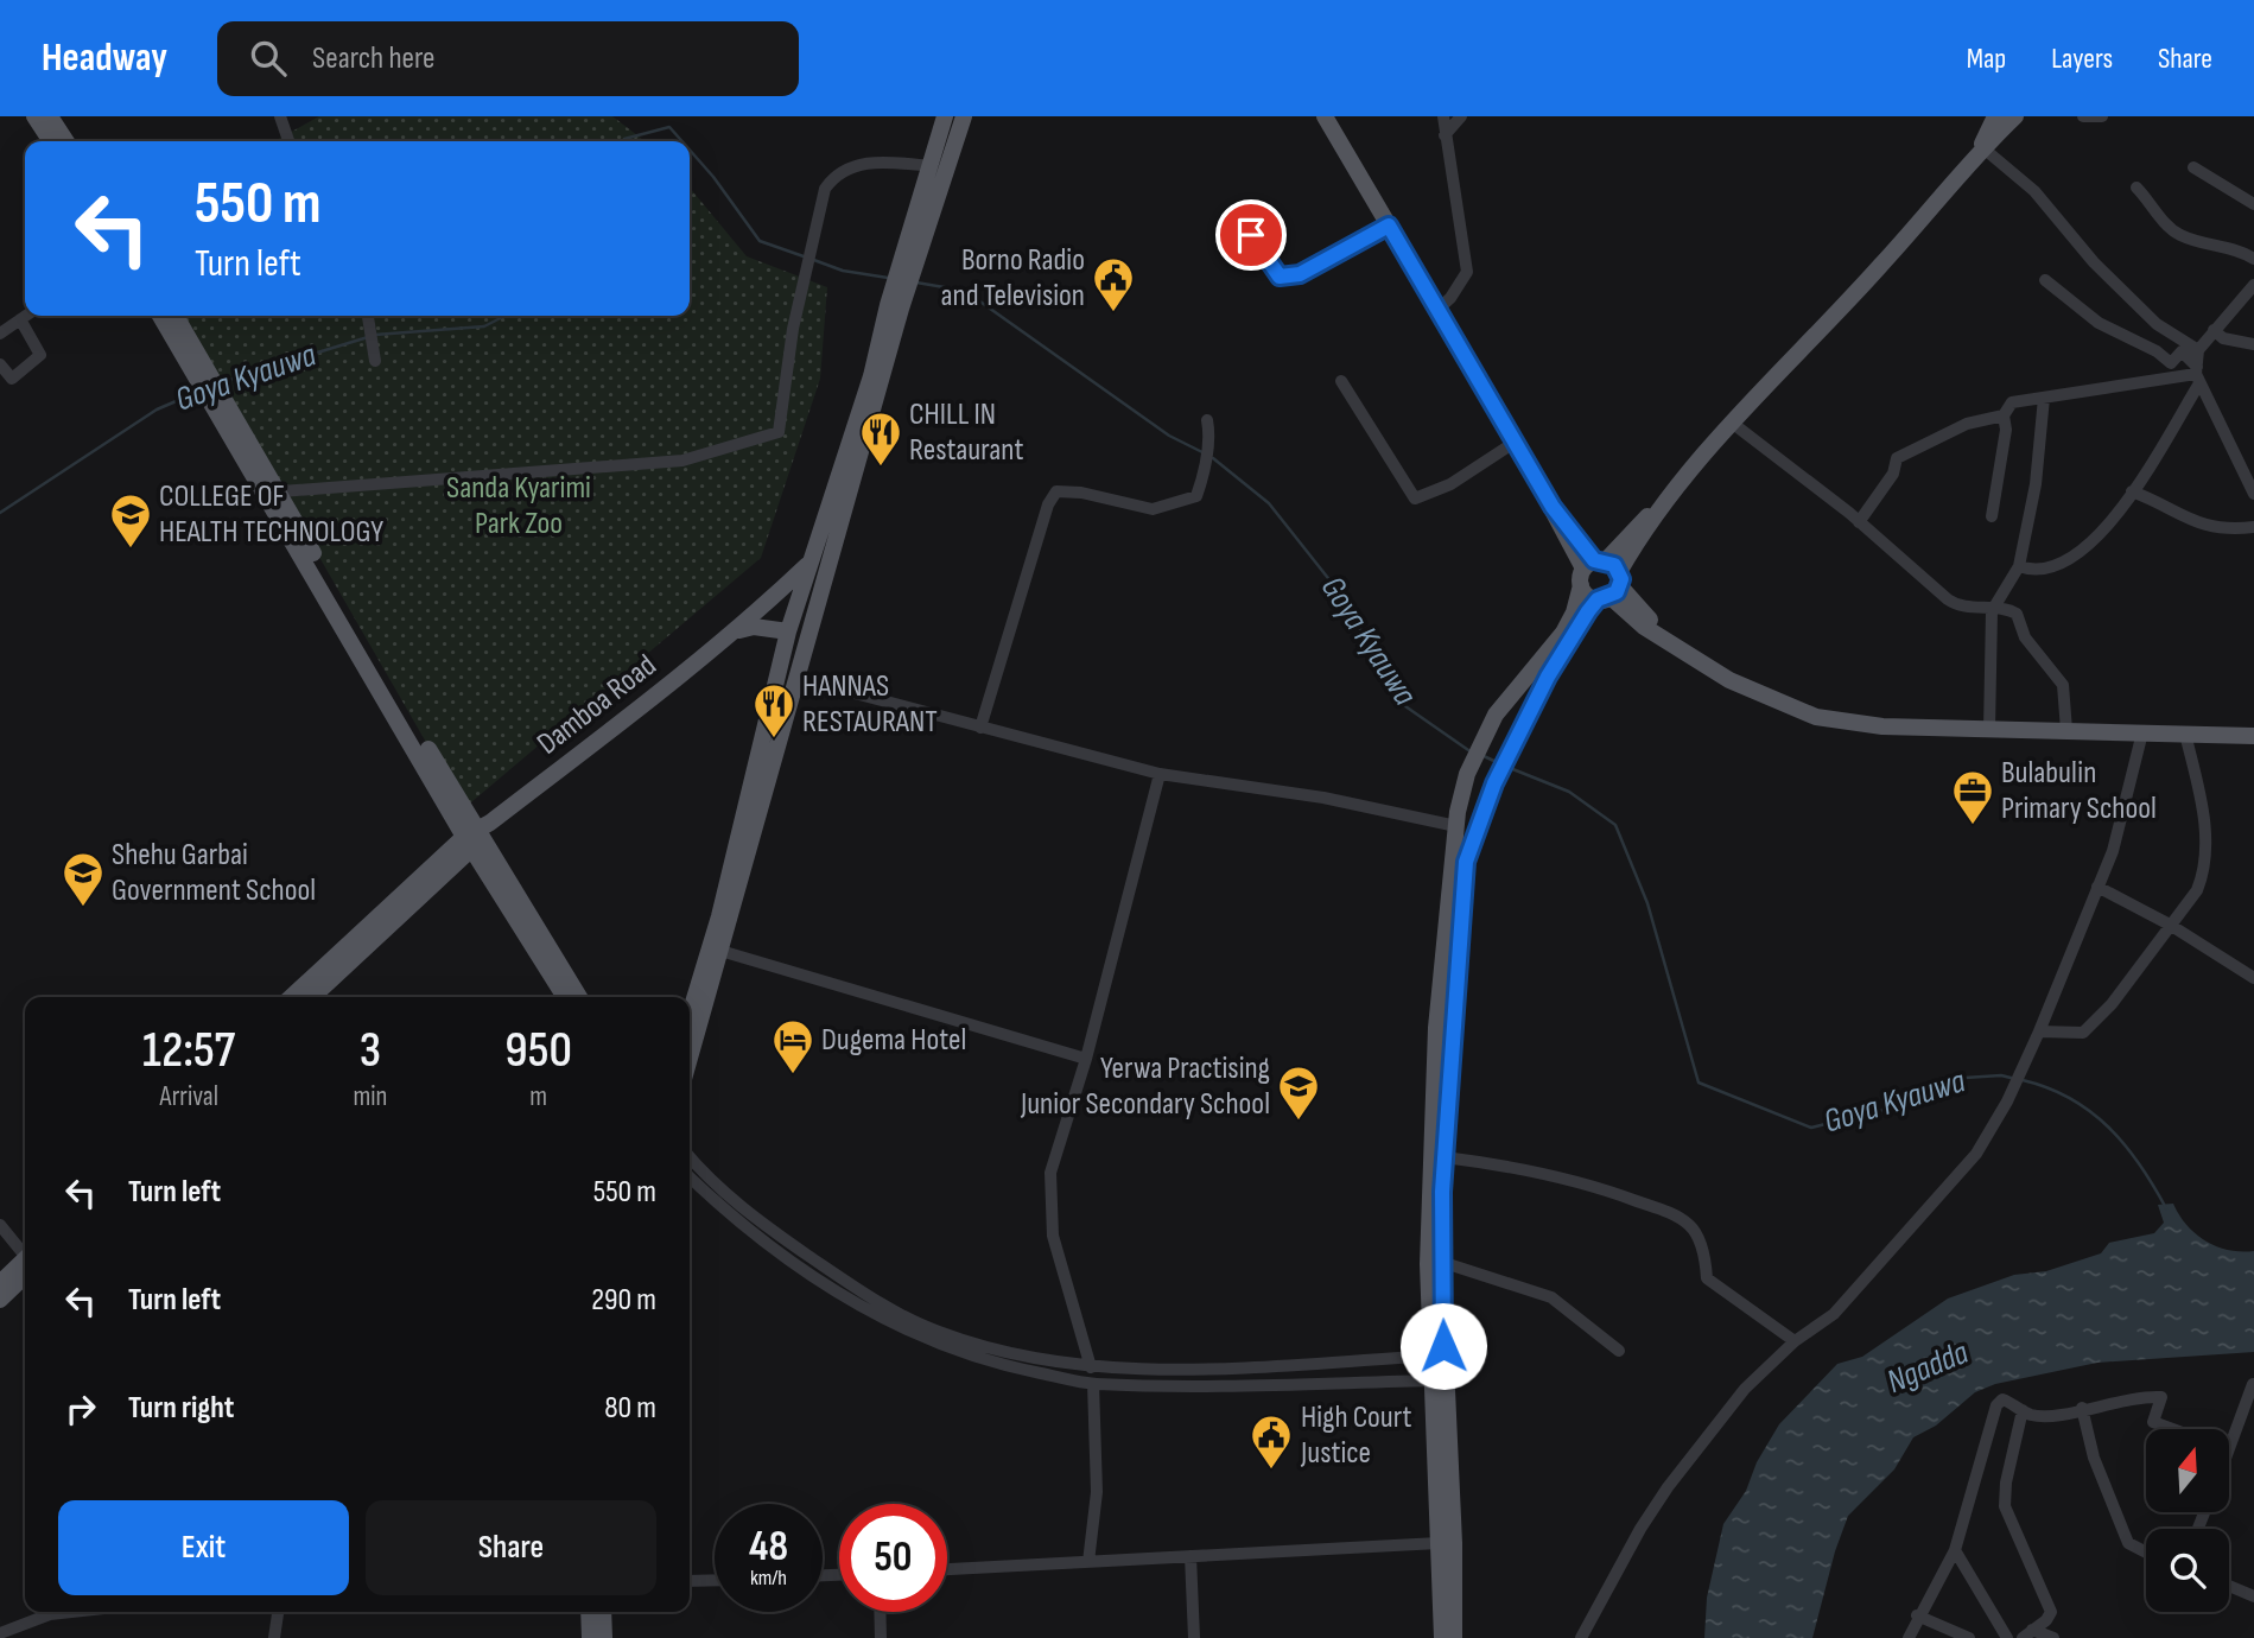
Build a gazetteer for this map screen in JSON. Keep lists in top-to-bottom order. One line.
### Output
{"streets":{"main road":["Damboa Road"]},"water":["Goya Kyauwa","Ngadda"],"parks":["Sanda Kyarimi Park Zoo"],"places":{"public building":["Borno Radio and Television","High Court Justice"],"restaurant":["CHILL IN Restaurant","HANNAS RESTAURANT"],"school or university":["COLLEGE OF HEALTH TECHNOLOGY","Shehu Garbai Government School","Yerwa Practising Junior Secondary School"],"office":["Bulabulin Primary School"],"hotel":["Dugema Hotel"]},"north":"top","page":{"header":"Headway","search":"Search here","nav":["Map","Layers","Share"],"turn":["550 m","Turn left"],"eta":["12:57","Arrival","3","min","950","m"],"list":[{"name":"Turn left","value":"550 m"},{"name":"Turn left","value":"290 m"},{"name":"Turn right","value":"80 m"}],"buttons":["Exit","Share"],"speed":"48 km/h","limit":"50"}}
